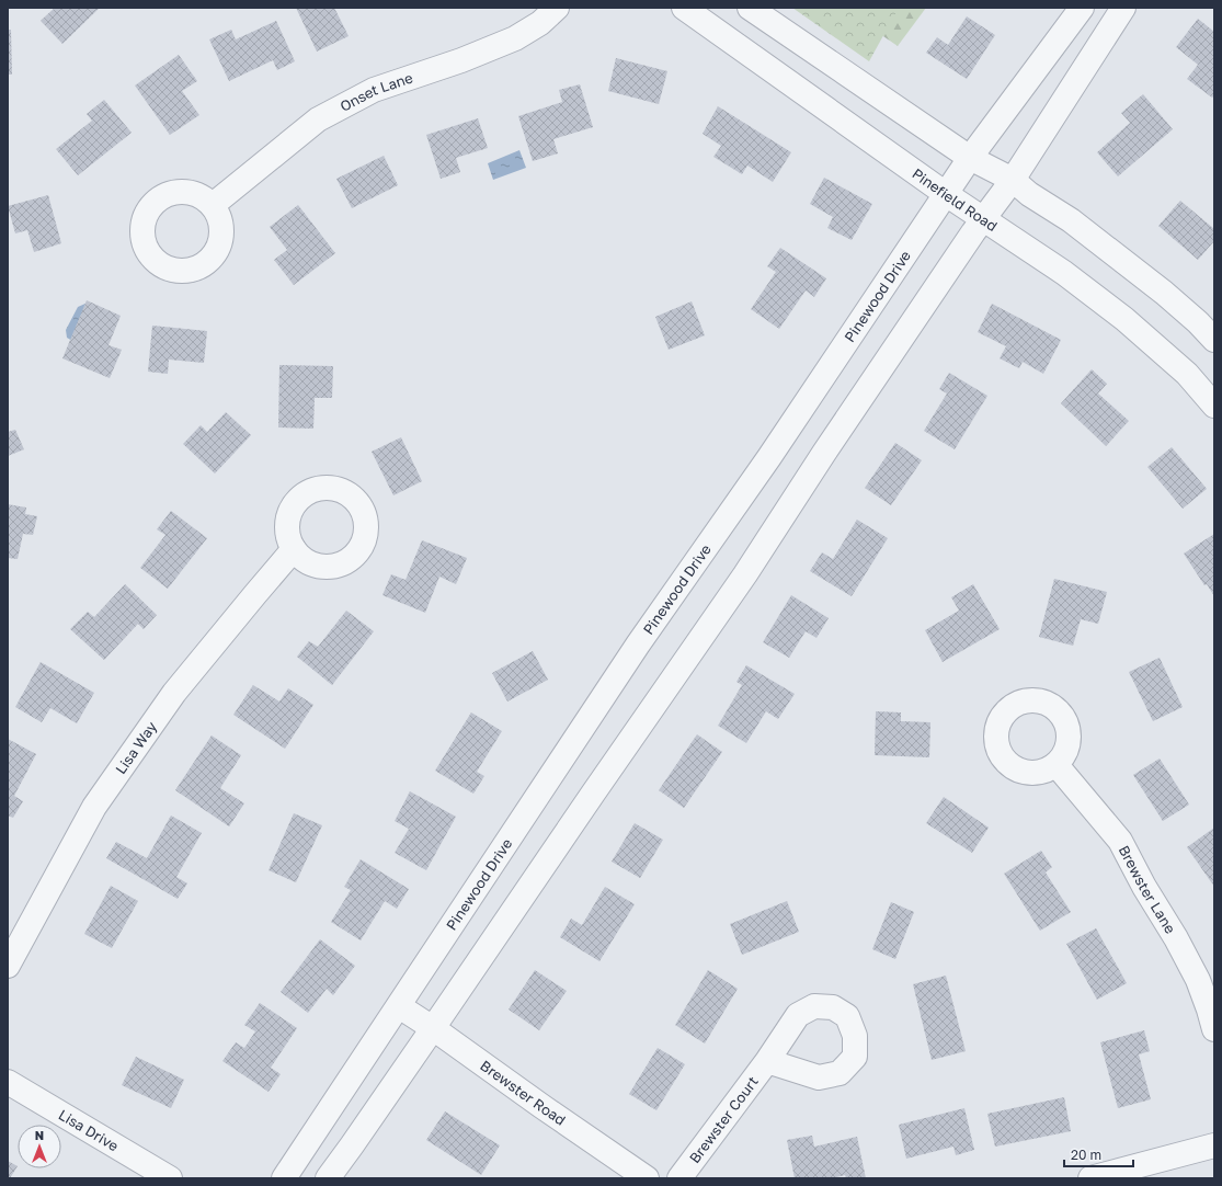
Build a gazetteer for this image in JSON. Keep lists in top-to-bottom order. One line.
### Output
{"streets":{"street":["Onset Lane","Pinefield Road","Pinewood Drive","Lisa Way","Brewster Lane","Brewster Road","Brewster Court","Lisa Drive"]},"crossings":[["Pinefield Road","Pinewood Drive"],["Pinewood Drive","Brewster Road"]],"scale_bar":"20 m","north":"top"}
